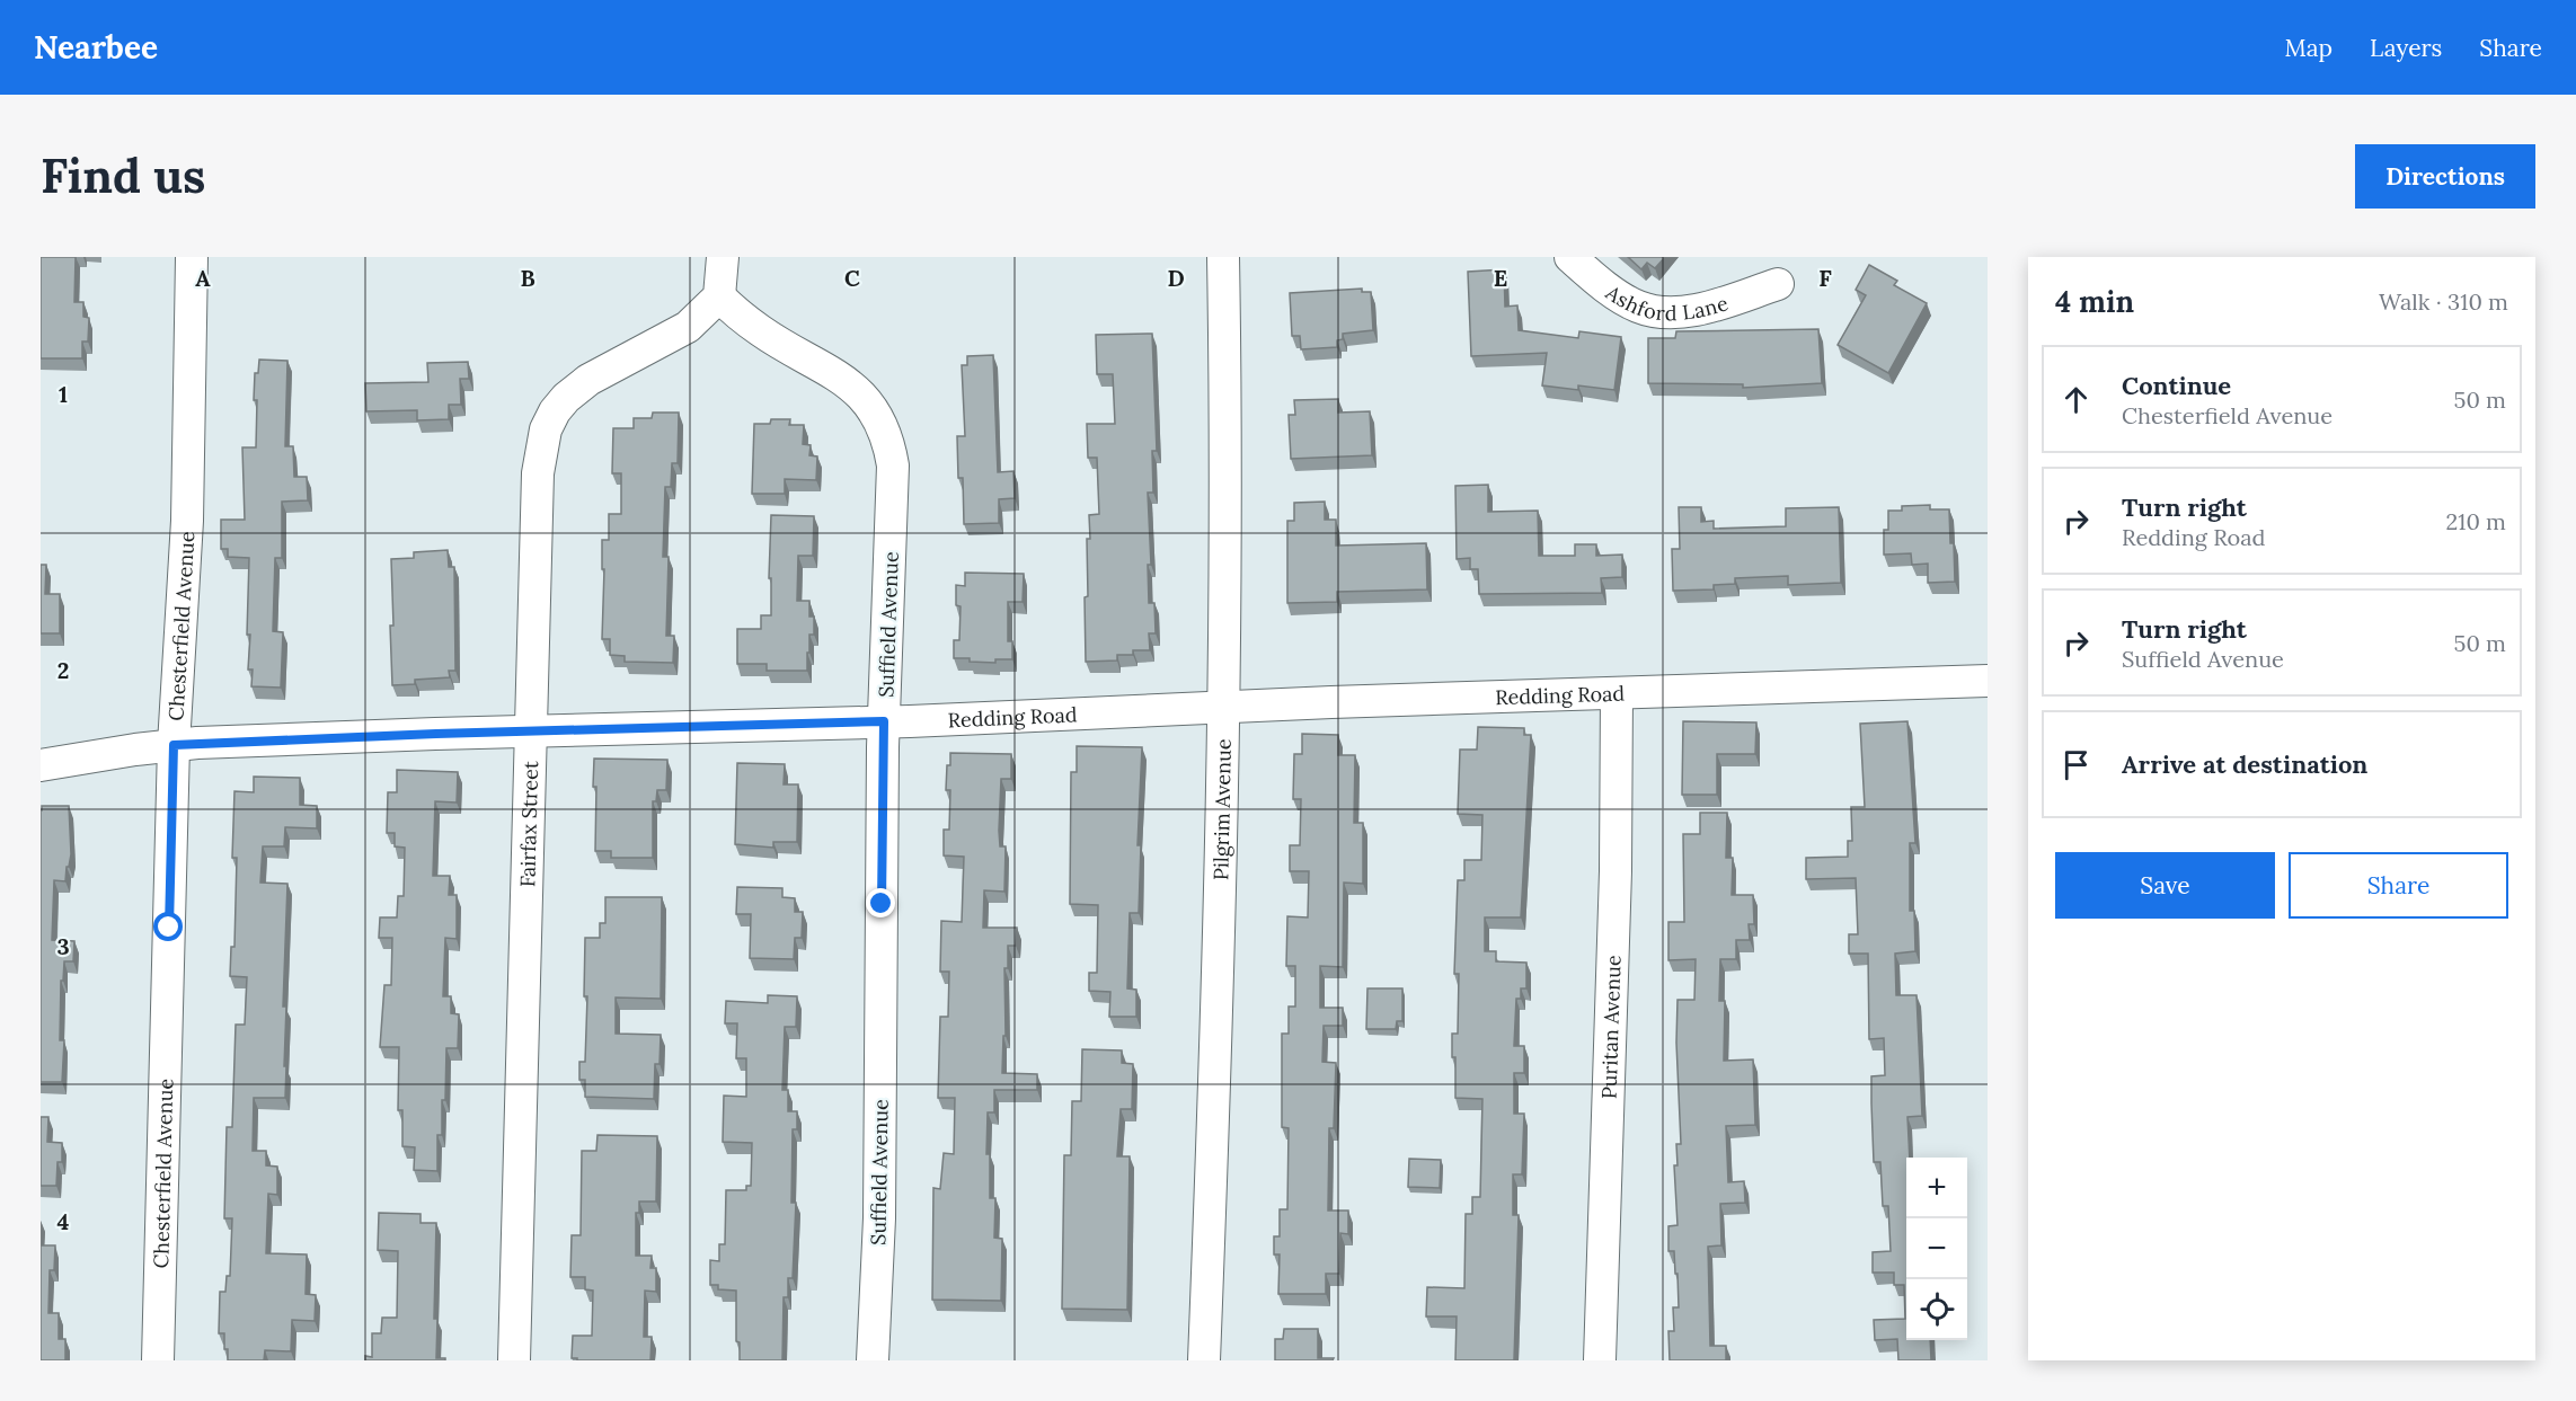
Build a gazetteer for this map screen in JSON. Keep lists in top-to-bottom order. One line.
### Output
{"streets":{"street":["Ashford Lane","Suffield Avenue","Chesterfield Avenue","Redding Road","Pilgrim Avenue","Fairfax Street","Puritan Avenue"]},"crossings":[["Suffield Avenue","Redding Road"],["Suffield Avenue","Fairfax Street"],["Chesterfield Avenue","Redding Road"],["Redding Road","Pilgrim Avenue"],["Redding Road","Fairfax Street"],["Redding Road","Puritan Avenue"]],"page":{"header":"Nearbee","nav":["Map","Layers","Share"],"buttons":["Directions",["Save","Share"]],"title":"Find us","heading":["4 min","Walk · 310 m"],"list":[["Continue","Chesterfield Avenue","50 m"],["Turn right","Redding Road","210 m"],["Turn right","Suffield Avenue","50 m"],"Arrive at destination"],"map_buttons":["+","−"]},"grid":{"columns":["A","B","C","D","E","F"],"rows":["1","2","3","4"]}}
